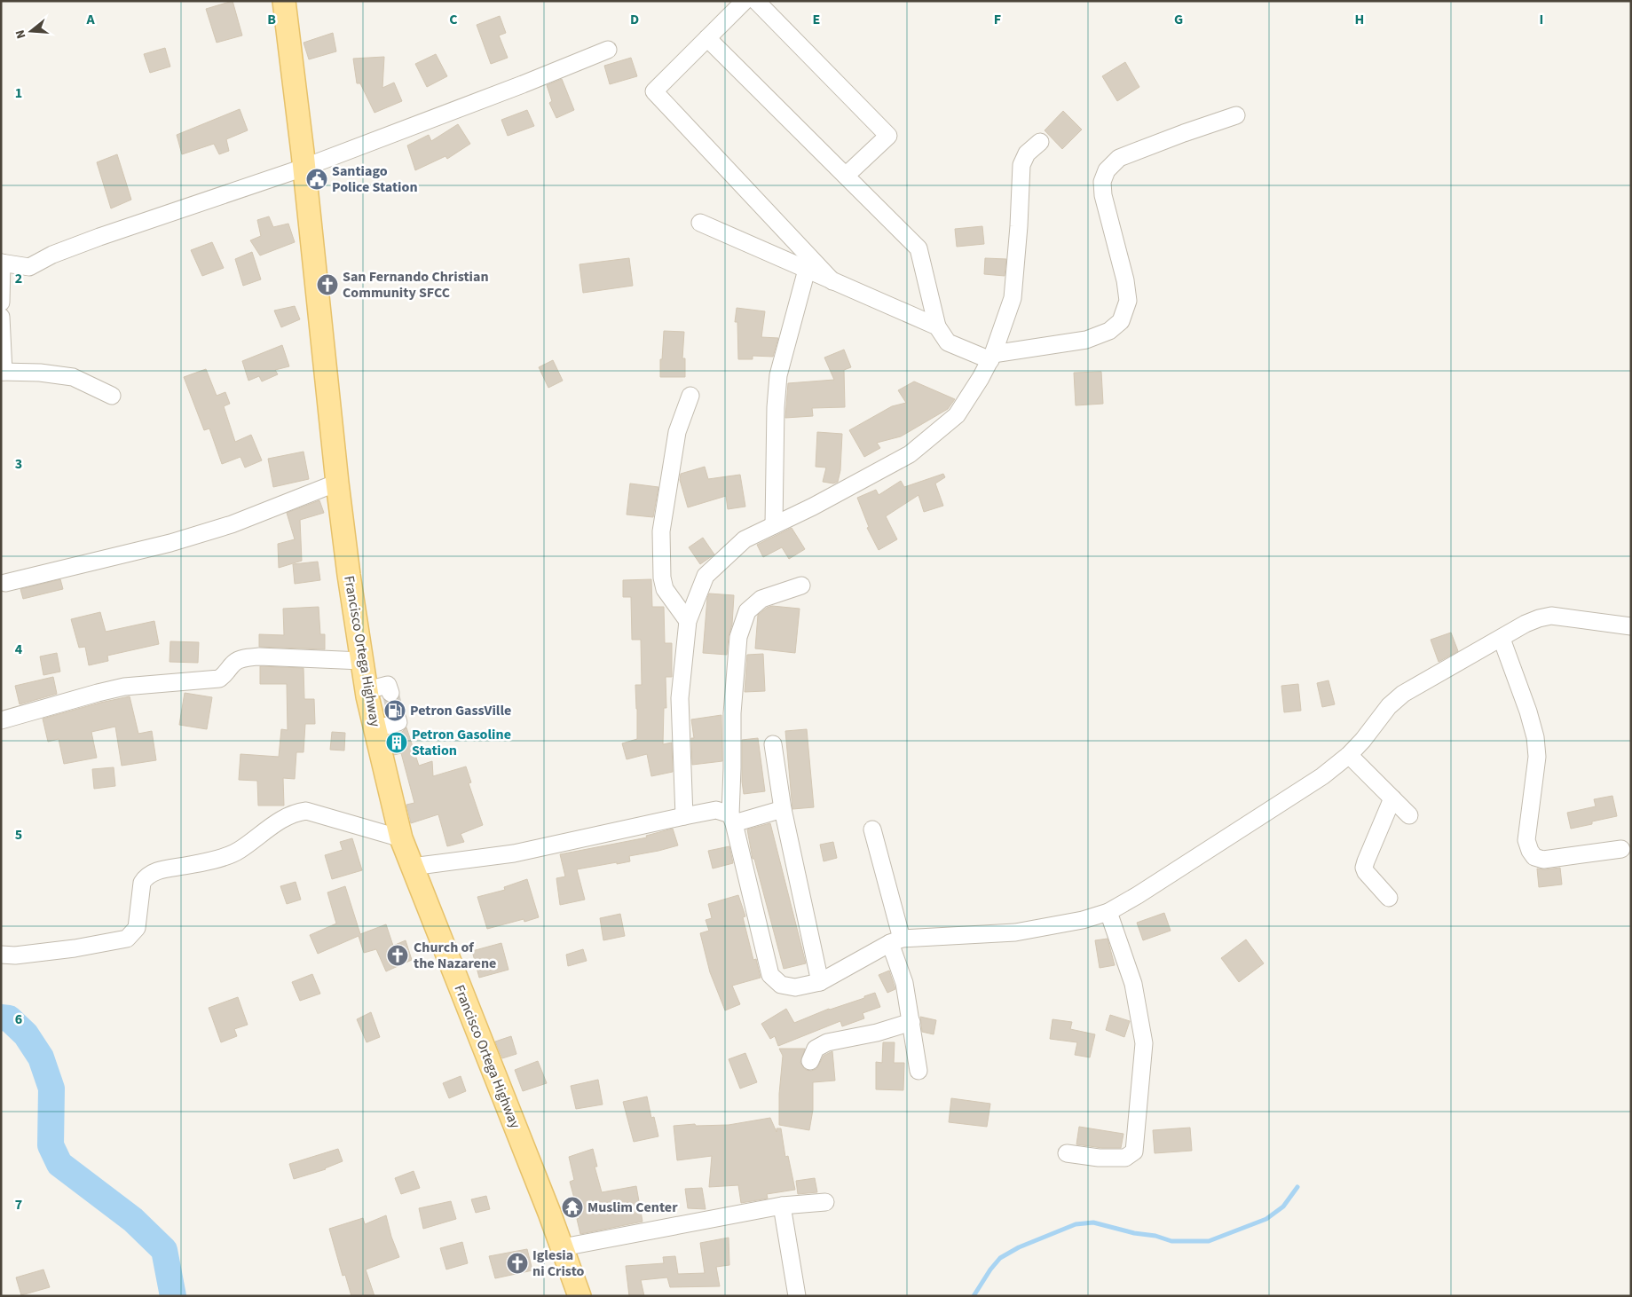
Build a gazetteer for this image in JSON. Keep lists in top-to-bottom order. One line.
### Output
{"streets":{"main road":["Francisco Ortega Highway"]},"places":{"public building":["Santiago Police Station"],"church":["San Fernando Christian Community SFCC","Church of the Nazarene","Iglesia ni Cristo"],"fuel station":["Petron GassVille"],"building":["Petron Gasoline Station"],"temple":["Muslim Center"]},"north":"left","grid":{"columns":["A","B","C","D","E","F","G","H","I"],"rows":["1","2","3","4","5","6","7"]}}
